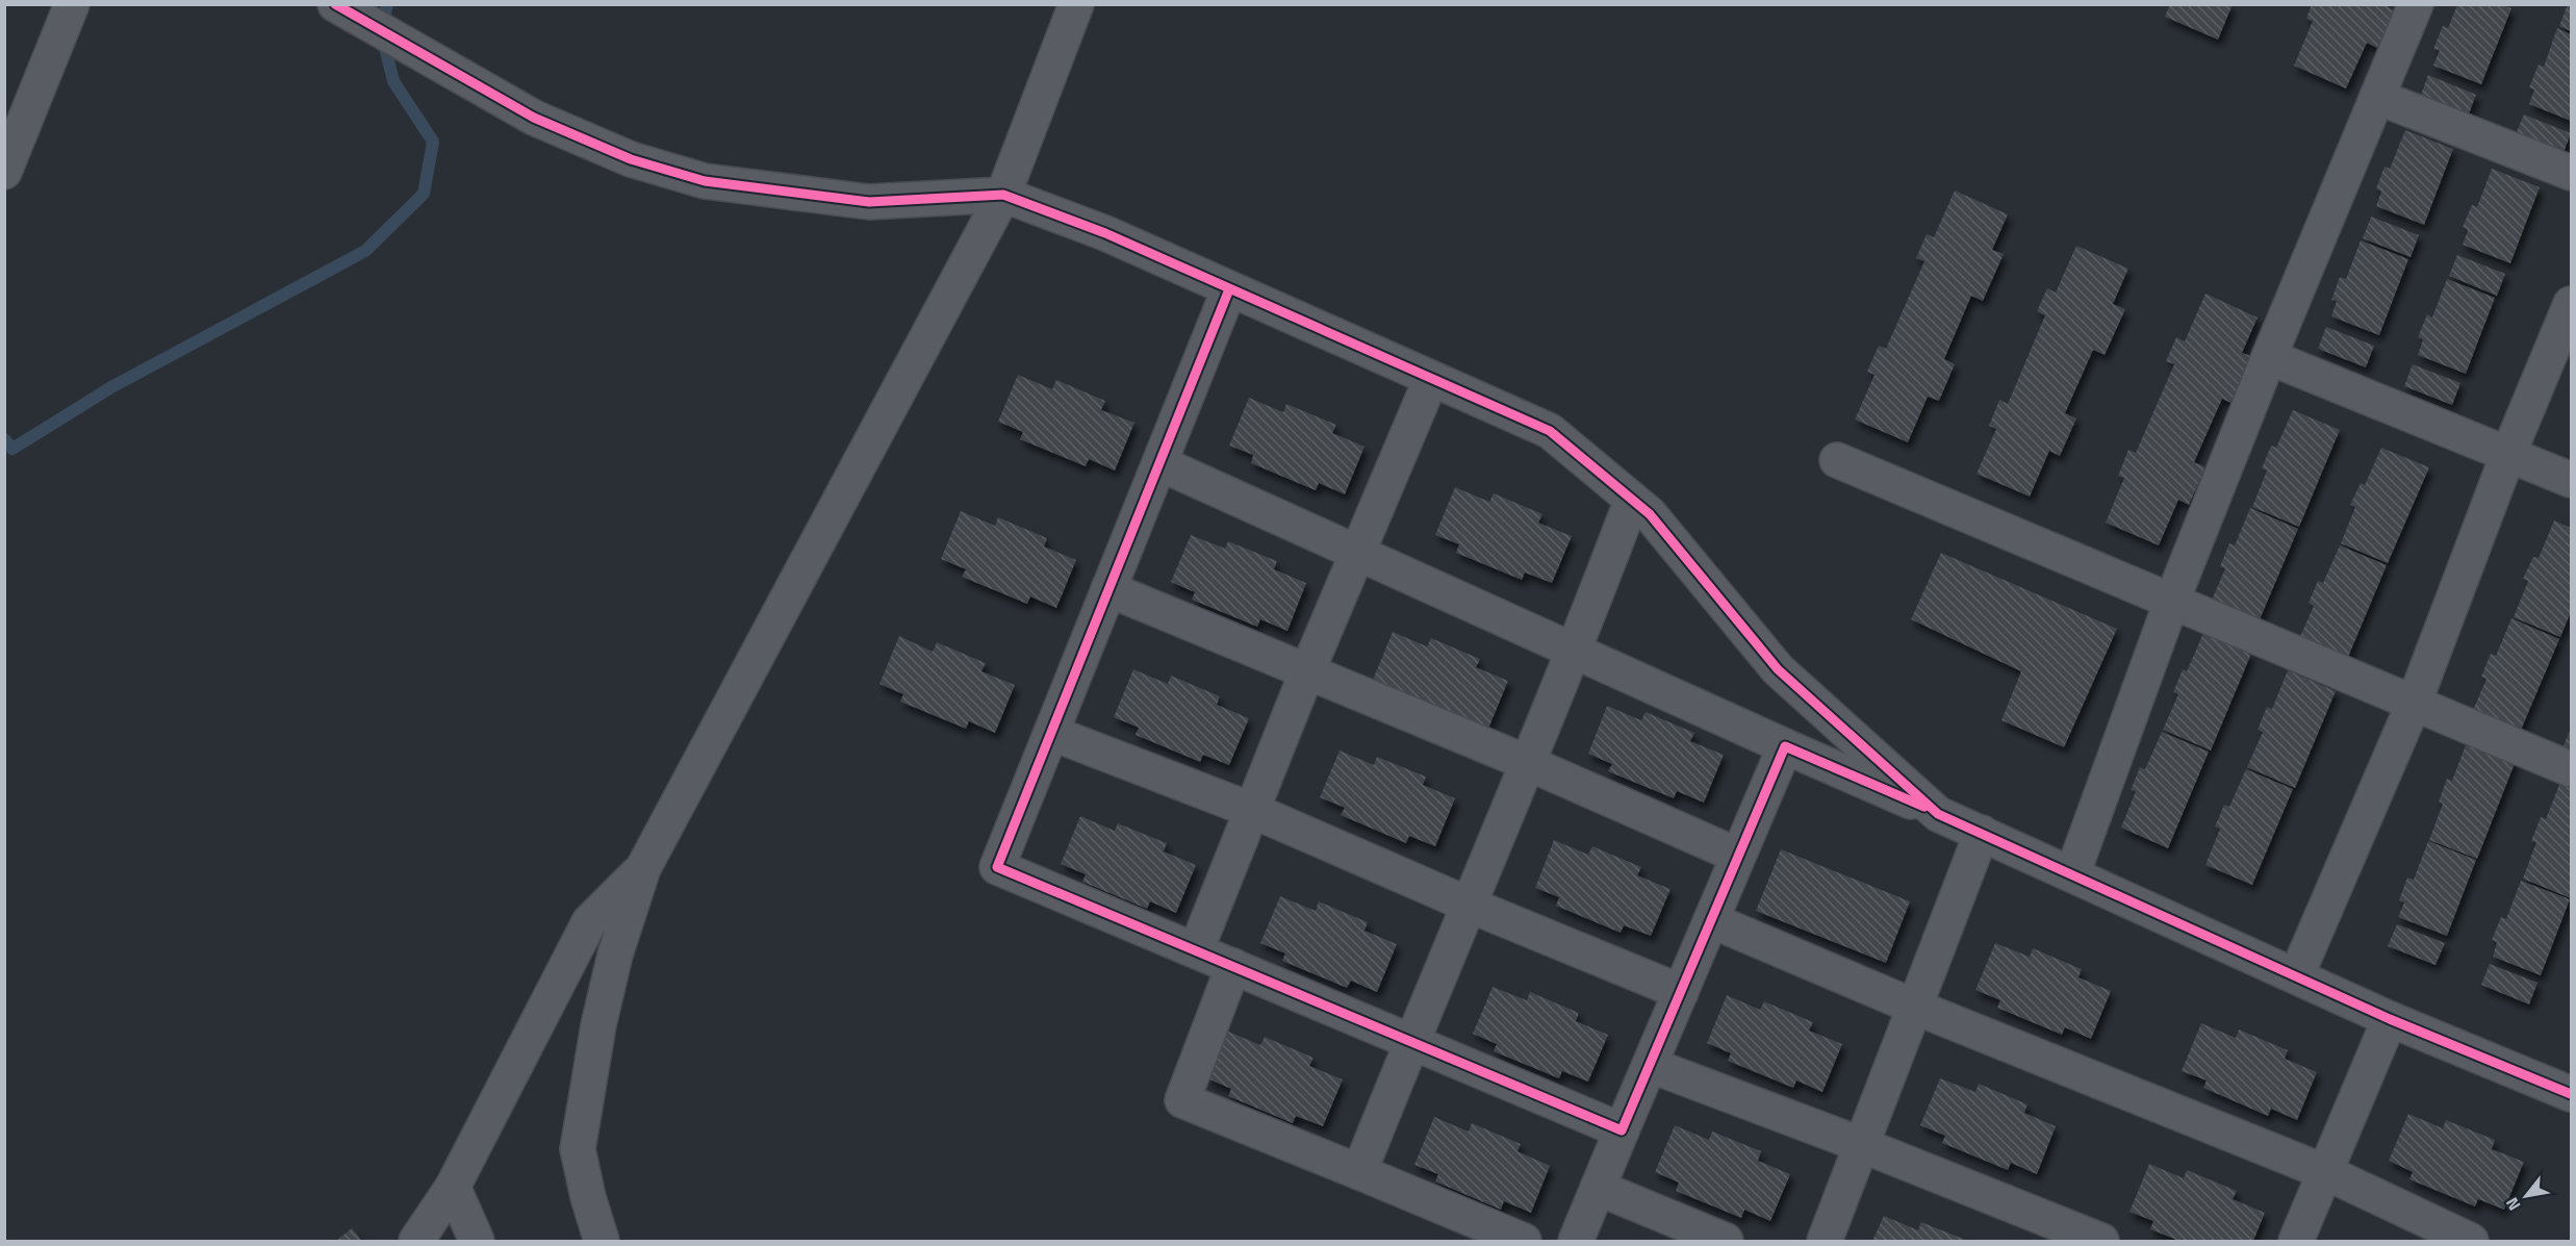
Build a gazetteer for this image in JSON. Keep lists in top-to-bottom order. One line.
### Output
{"north":"bottom left"}
